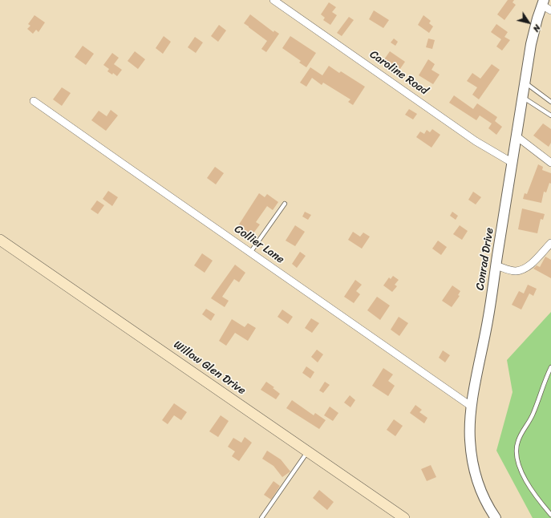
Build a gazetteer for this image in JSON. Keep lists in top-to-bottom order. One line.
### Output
{"streets":{"main road":["Willow Glen Drive"],"street":["Caroline Road","Collier Lane","Conrad Drive"]},"crossings":[["Caroline Road","Conrad Drive"],["Collier Lane","Conrad Drive"]],"north":"bottom right"}
